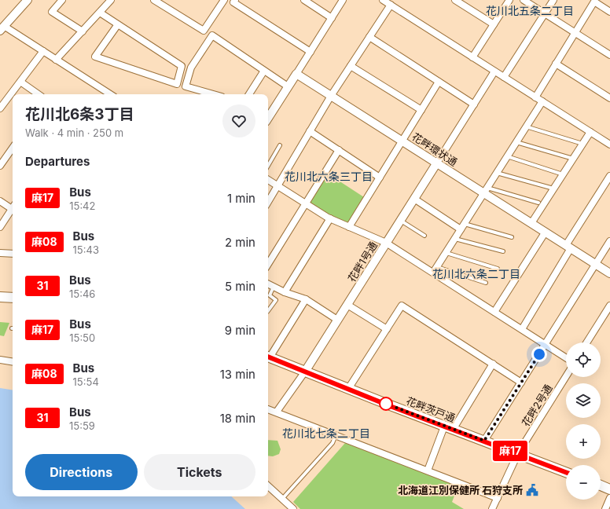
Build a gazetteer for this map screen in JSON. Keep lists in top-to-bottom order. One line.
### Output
{"streets":{"main road":["花畔茨戸通"],"street":["花畔環状通","花畔1号通","花畔2号通"]},"crossings":[["花畔環状通","花畔1号通"],["花畔1号通","花畔茨戸通"],["花畔2号通","花畔茨戸通"]],"districts":["花川北五条二丁目","花川北六条三丁目","花川北六条二丁目","花川北七条二丁目"],"places":{"public building":["北海道江別保健所 石狩支所"]},"lines":["bus line 麻17"],"page":{"on_map":"麻17","heading":[["花川北6条3丁目","Walk · 4 min · 250 m"],"Departures"],"list":[{"mark":"麻17","name":"Bus","note":"15:42","value":"1 min"},{"mark":"麻08","name":"Bus","note":"15:43","value":"2 min"},{"mark":"31","name":"Bus","note":"15:46","value":"5 min"},{"mark":"麻17","name":"Bus","note":"15:50","value":"9 min"},{"mark":"麻08","name":"Bus","note":"15:54","value":"13 min"},{"mark":"31","name":"Bus","note":"15:59","value":"18 min"}],"map_buttons":["+","−"],"buttons":["Directions","Tickets"]}}
